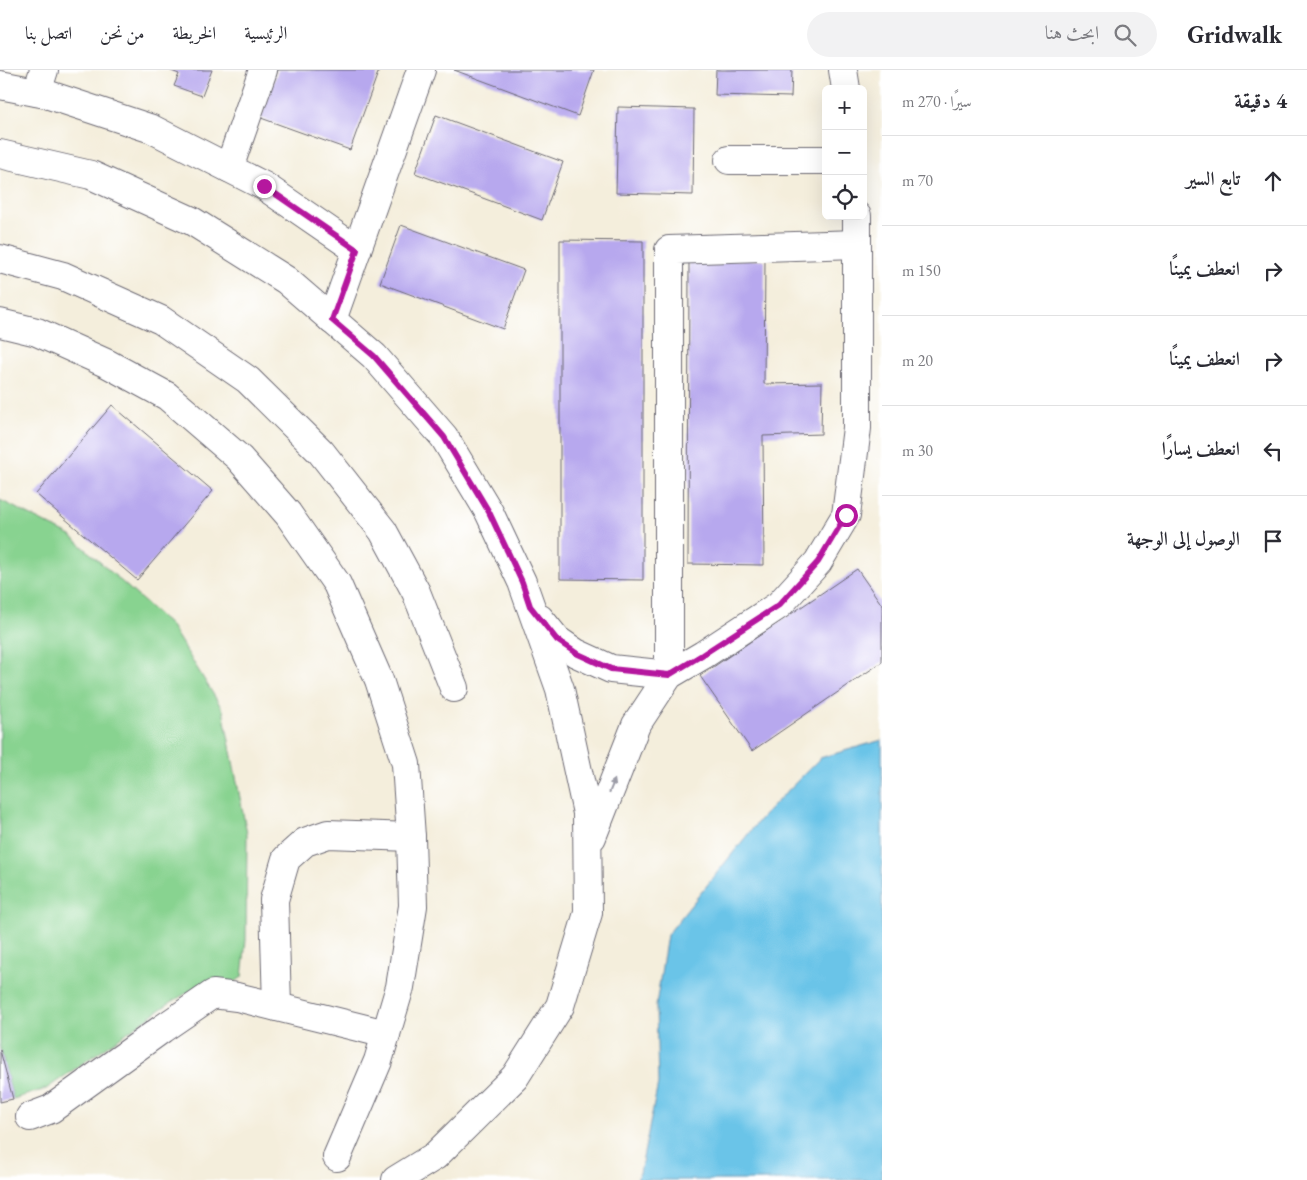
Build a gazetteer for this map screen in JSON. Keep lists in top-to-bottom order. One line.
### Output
{"page":{"header":"Gridwalk","search":"ابحث هنا","nav":["الرئيسية","الخريطة","من نحن","اتصل بنا"],"heading":["4 دقيقة","سيرًا · 270 m"],"map_buttons":["+","−"],"list":[["تابع السير","70 m"],["انعطف يمينًا","150 m"],["انعطف يمينًا","20 m"],["انعطف يسارًا","30 m"],"الوصول إلى الوجهة"]}}
